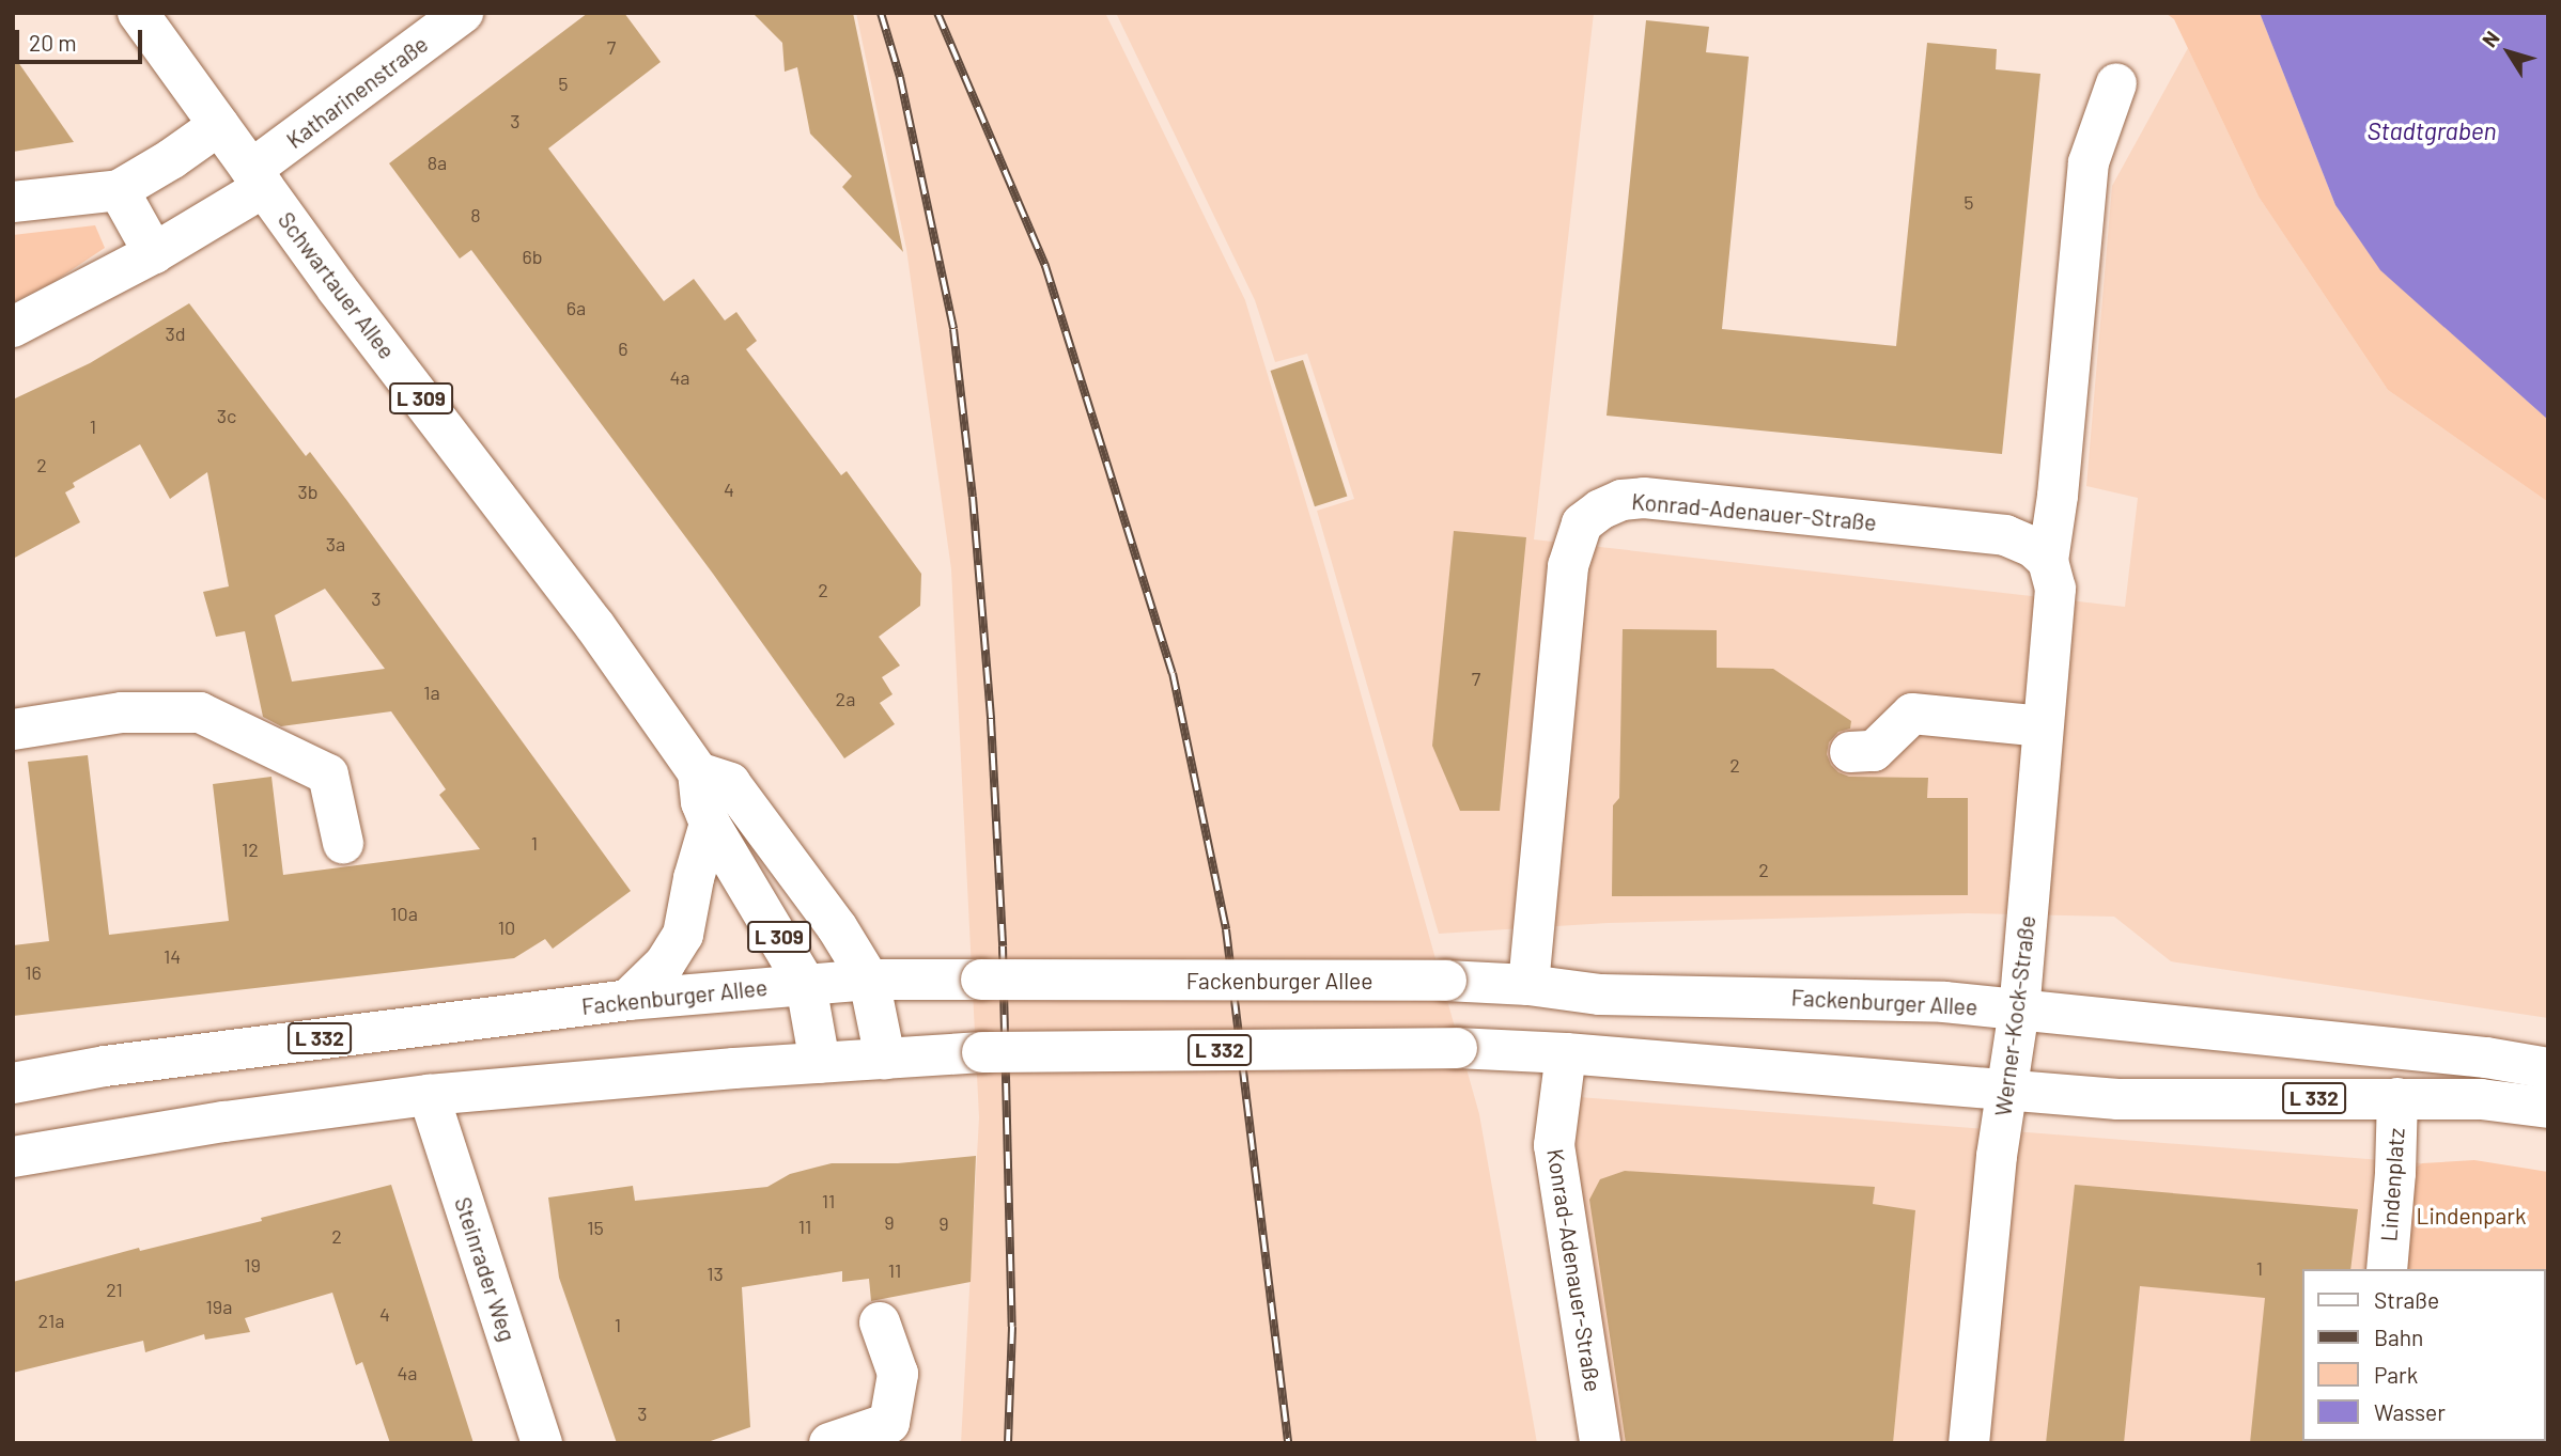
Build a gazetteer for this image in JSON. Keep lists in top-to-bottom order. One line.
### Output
{"streets":{"main road":["Katharinenstraße","Schwartauer Allee","L 309","Konrad-Adenauer-Straße","Fackenburger Allee","Werner-Kock-Straße","L 332","Lindenplatz","Steinrader Weg"]},"crossings":[["Katharinenstraße","Schwartauer Allee"],["Schwartauer Allee","L 309"],["Schwartauer Allee","Fackenburger Allee"],["Schwartauer Allee","L 332"],["L 309","Fackenburger Allee"],["L 309","L 332"],["Konrad-Adenauer-Straße","Fackenburger Allee"],["Konrad-Adenauer-Straße","Werner-Kock-Straße"],["Konrad-Adenauer-Straße","L 332"],["Fackenburger Allee","Werner-Kock-Straße"],["Werner-Kock-Straße","L 332"],["L 332","Lindenplatz"],["L 332","Steinrader Weg"]],"water":["Stadtgraben"],"parks":["Lindenpark"],"house_numbers":["7","5","3","8a","5","8","6b","6a","3d","6","4a","3c","1","2","4","3b","3a","2","3","7","1a","2a","2","1","12","2","10a","10","14","16","11","9","9","11","15","2","19","1","11","13","21","19a","4","21a","1","4a","3"],"legend":["Straße","Bahn","Park","Wasser"],"scale_bar":"20 m","north":"top left"}
